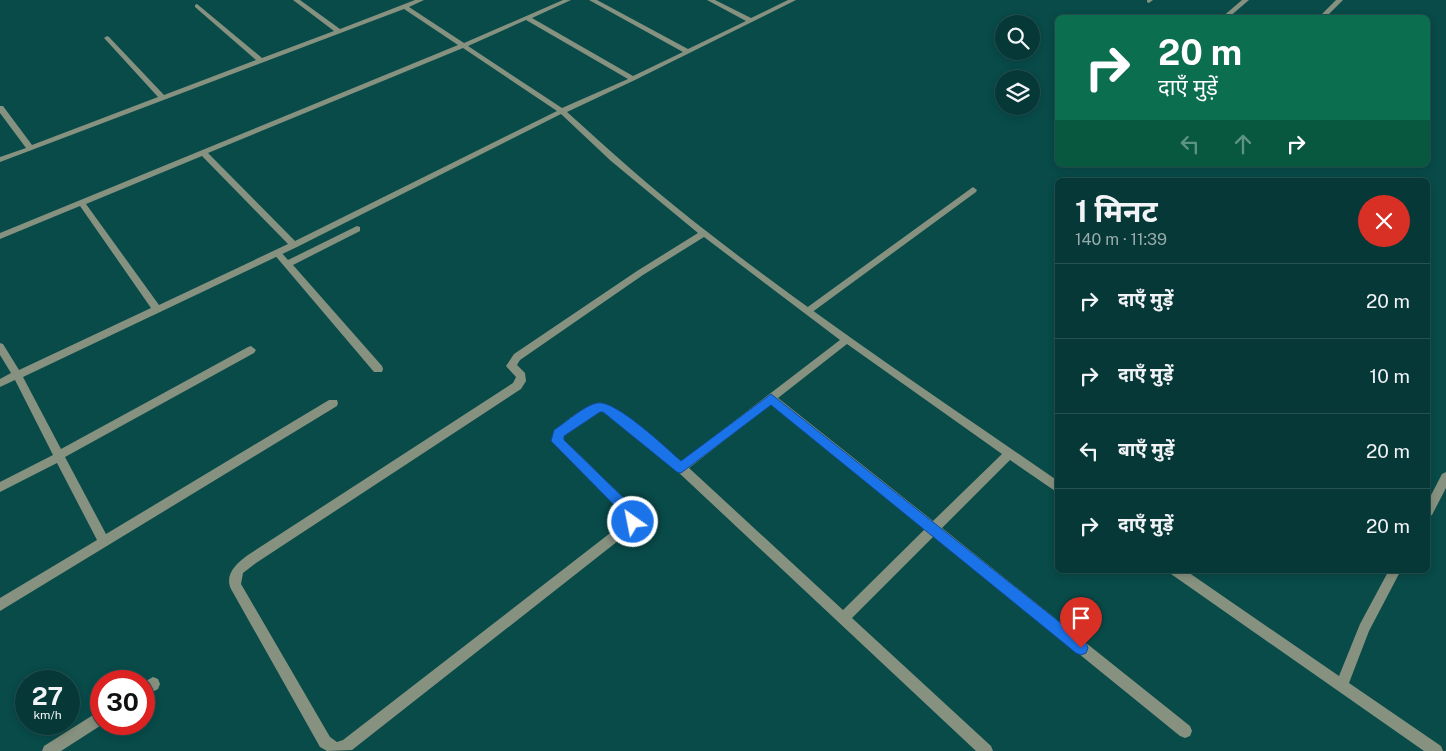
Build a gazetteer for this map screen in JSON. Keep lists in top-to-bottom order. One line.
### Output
{"page":{"turn":["20 m","दाएँ मुड़ें"],"heading":["1 मिनट","140 m · 11:39"],"list":[{"name":"दाएँ मुड़ें","value":"20 m"},{"name":"दाएँ मुड़ें","value":"10 m"},{"name":"बाएँ मुड़ें","value":"20 m"},{"name":"दाएँ मुड़ें","value":"20 m"}],"speed":"27 km/h","limit":"30"}}
